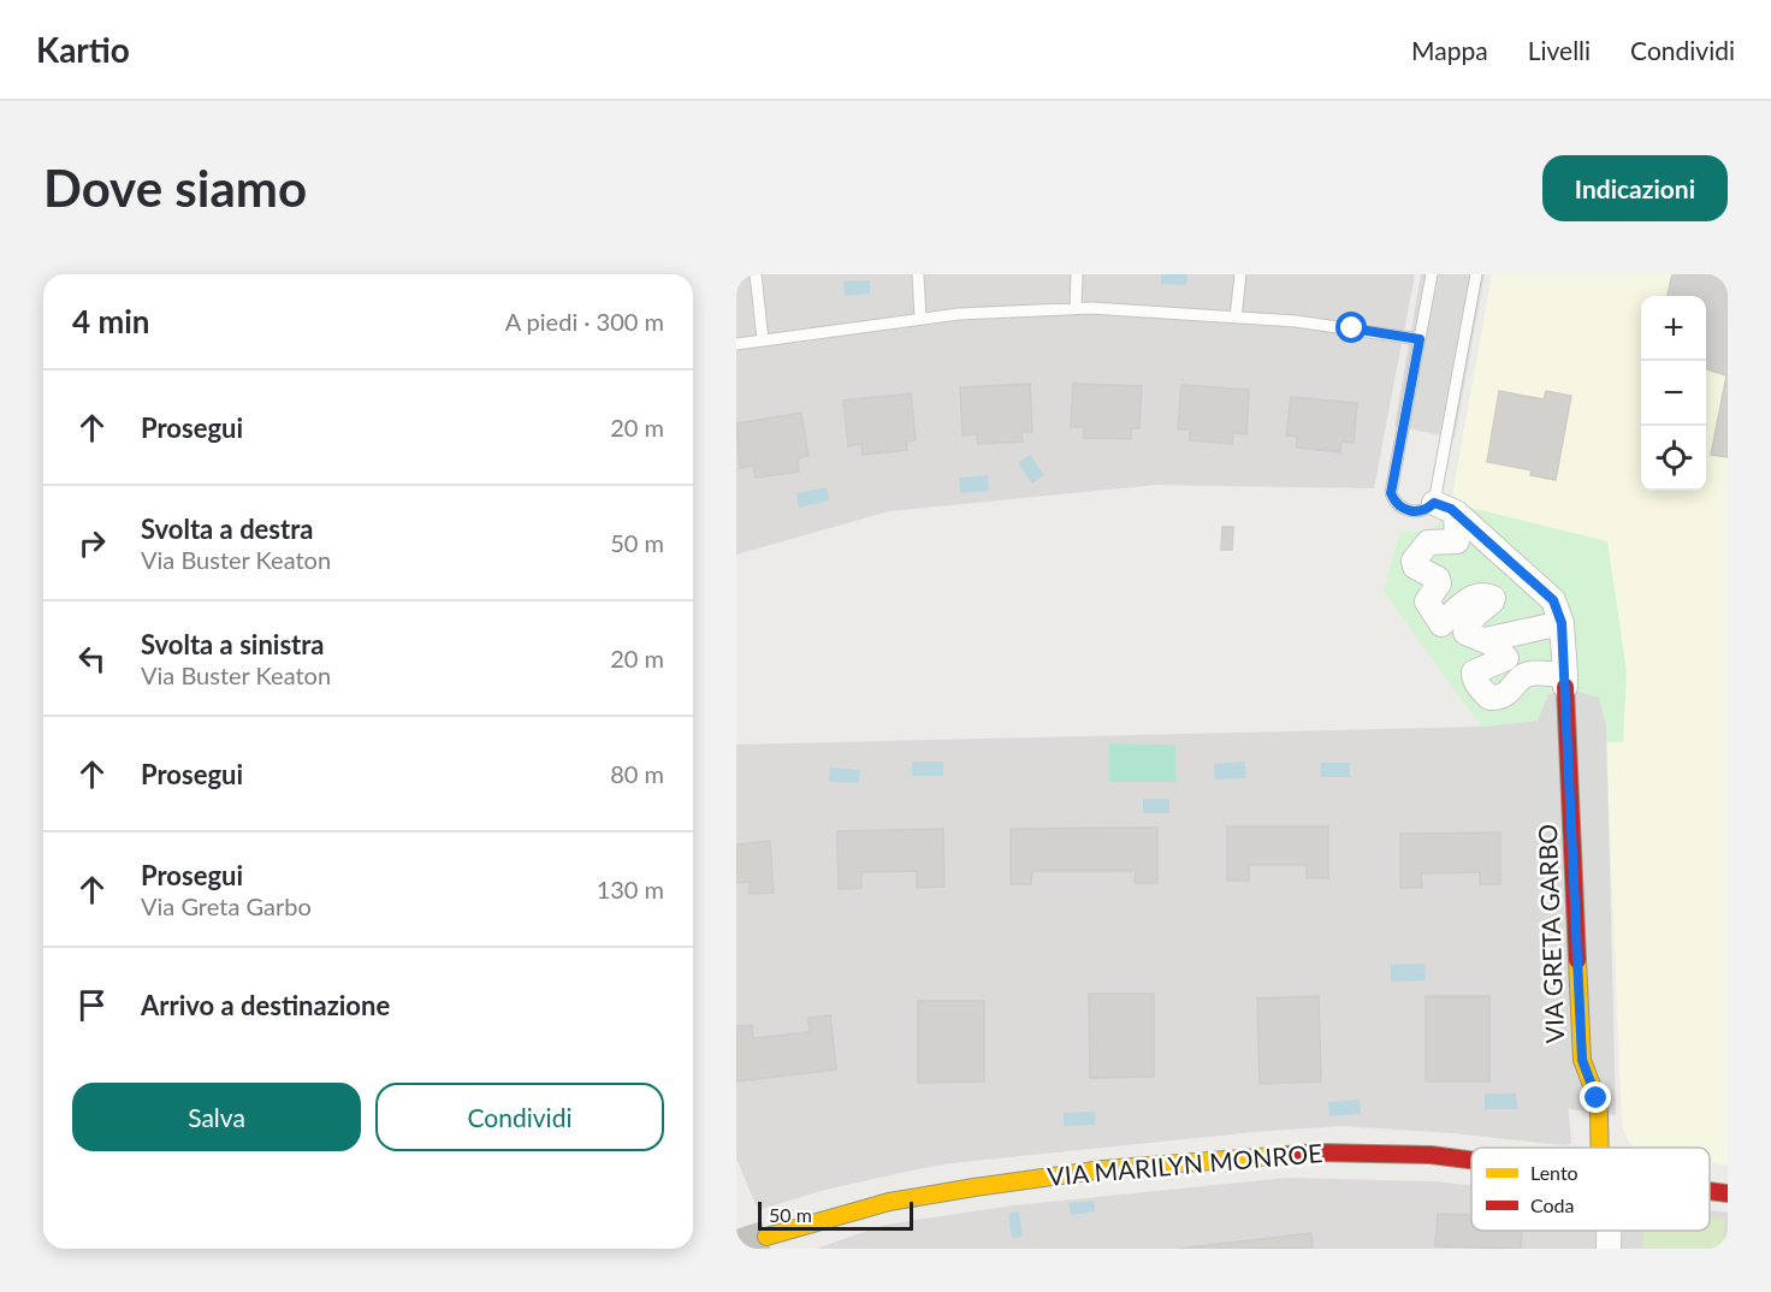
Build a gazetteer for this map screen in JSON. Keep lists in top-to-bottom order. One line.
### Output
{"streets":{"street":["VIA GRETA GARBO","VIA MARILYN MONROE"]},"legend":["Lento","Coda"],"scale_bar":"50 m","page":{"header":"Kartio","nav":["Mappa","Livelli","Condividi"],"buttons":["Indicazioni",["Salva","Condividi"]],"title":"Dove siamo","heading":["4 min","A piedi · 300 m"],"map_buttons":["+","−"],"list":[["Prosegui","20 m"],["Svolta a destra","Via Buster Keaton","50 m"],["Svolta a sinistra","Via Buster Keaton","20 m"],["Prosegui","80 m"],["Prosegui","Via Greta Garbo","130 m"],"Arrivo a destinazione"],"scale":"50 m"}}
